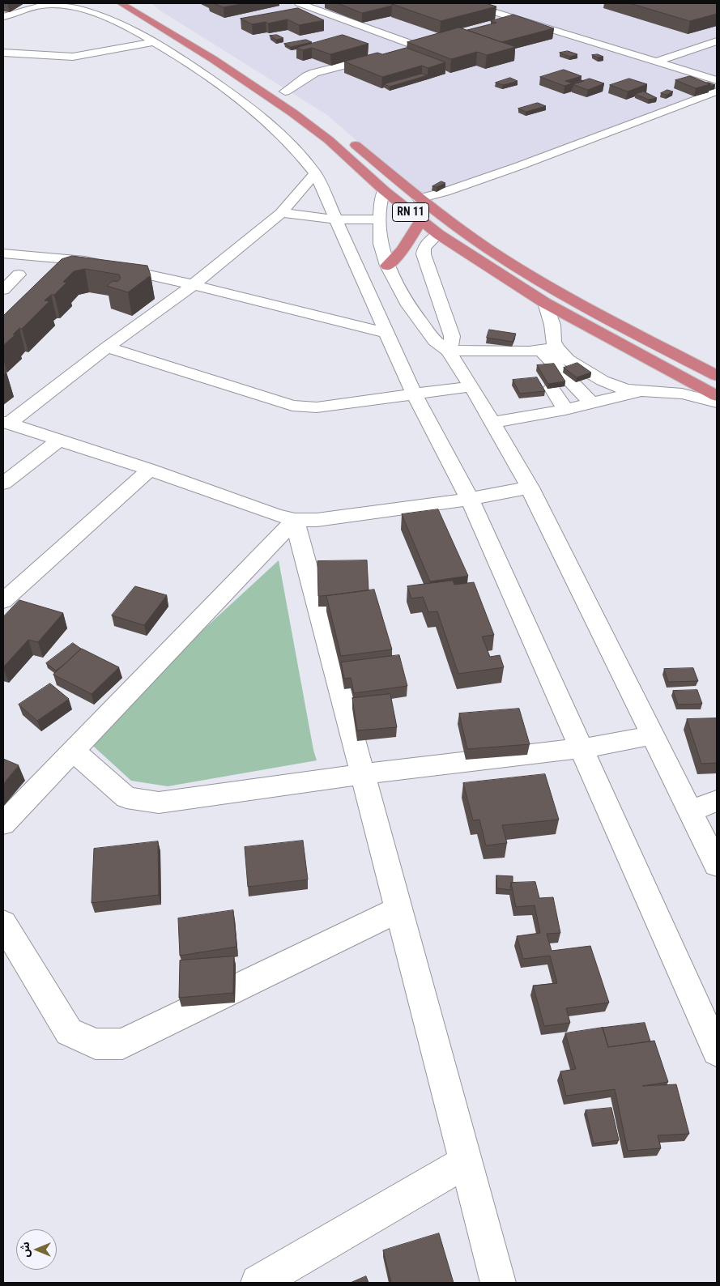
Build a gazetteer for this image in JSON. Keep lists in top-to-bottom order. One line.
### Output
{"streets":{"highway":["RN 11"]},"north":"left"}
